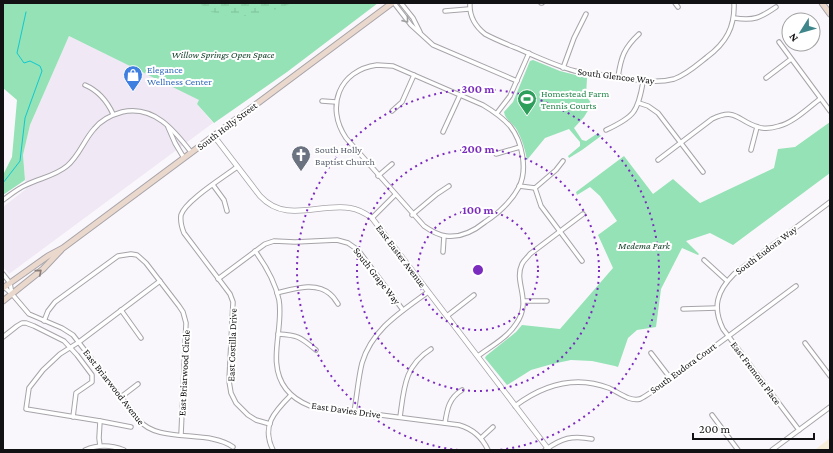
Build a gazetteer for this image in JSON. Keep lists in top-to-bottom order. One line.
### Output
{"streets":{"main road":["South Holly Street"],"street":["South Glencoe Way","South Eudora Way","East Easter Avenue","South Grape Way","East Costilla Drive","South Eudora Court","East Briarwood Circle","East Fremont Place","East Briarwood Avenue","East Davies Drive"]},"crossings":[["South Holly Street","East Easter Avenue"],["South Holly Street","East Briarwood Avenue"],["East Easter Avenue","East Costilla Drive"],["East Easter Avenue","South Eudora Court"],["South Grape Way","East Costilla Drive"],["South Eudora Court","East Fremont Place"],["East Briarwood Circle","East Briarwood Avenue"]],"parks":["Willow Springs Open Space","Medema Park"],"places":{"shop":["Elegance Wellness Center"],"sports":["Homestead Farm Tennis Courts"],"church":["South Holly Baptist Church"]},"scale_bar":"200 m","north":"bottom left","rings":["300 m","200 m","100 m"]}
